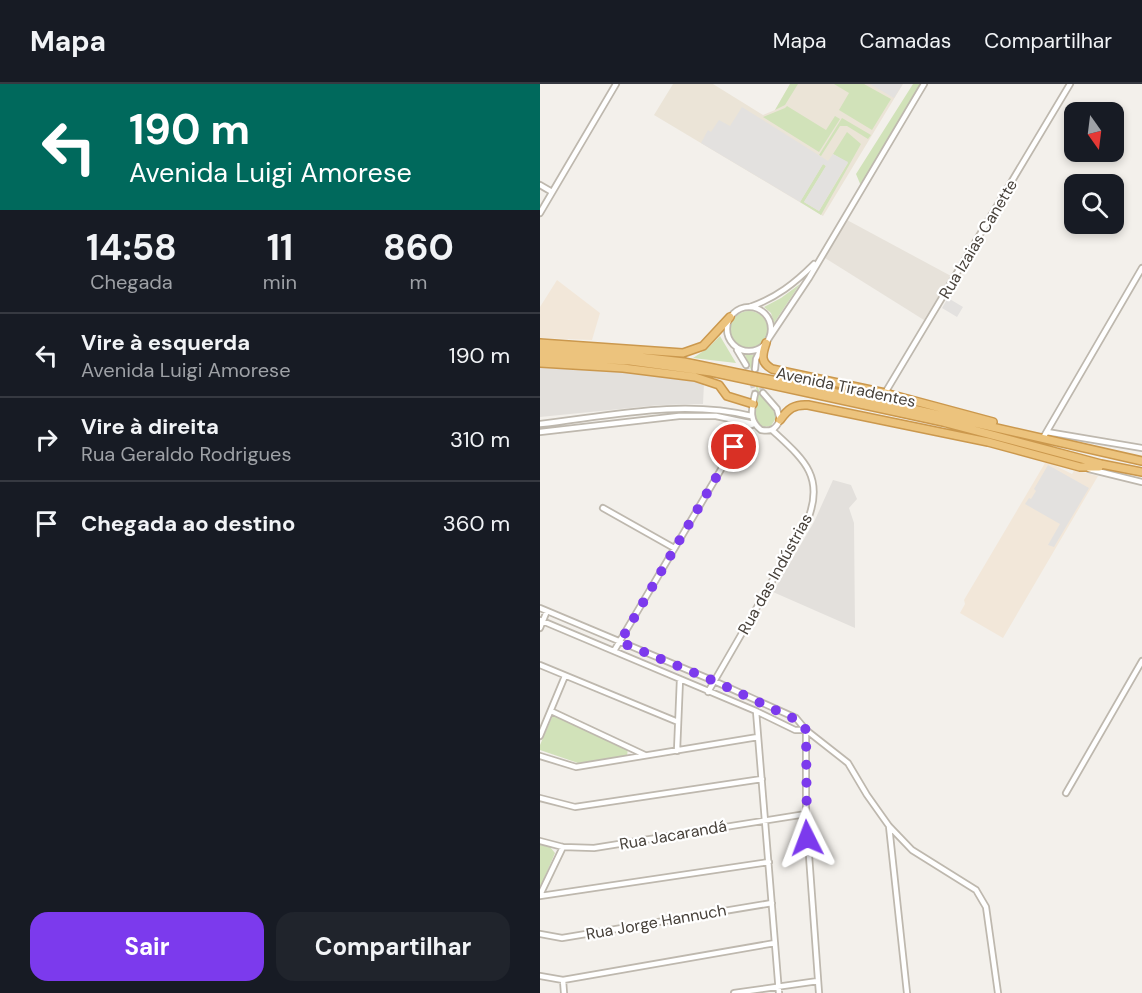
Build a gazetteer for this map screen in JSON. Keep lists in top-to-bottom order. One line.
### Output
{"streets":{"highway":["Avenida Tiradentes"],"street":["Rua Izaias Canette","Rua das Indústrias","Rua Jacarandá","Rua Jorge Hannuch"]},"north":"bottom","page":{"header":"Mapa","nav":["Mapa","Camadas","Compartilhar"],"turn":["190 m","Avenida Luigi Amorese"],"eta":["14:58","Chegada","11","min","860","m"],"list":[{"name":"Vire à esquerda","note":"Avenida Luigi Amorese","value":"190 m"},{"name":"Vire à direita","note":"Rua Geraldo Rodrigues","value":"310 m"},{"name":"Chegada ao destino","value":"360 m"}],"buttons":["Sair","Compartilhar"]}}
